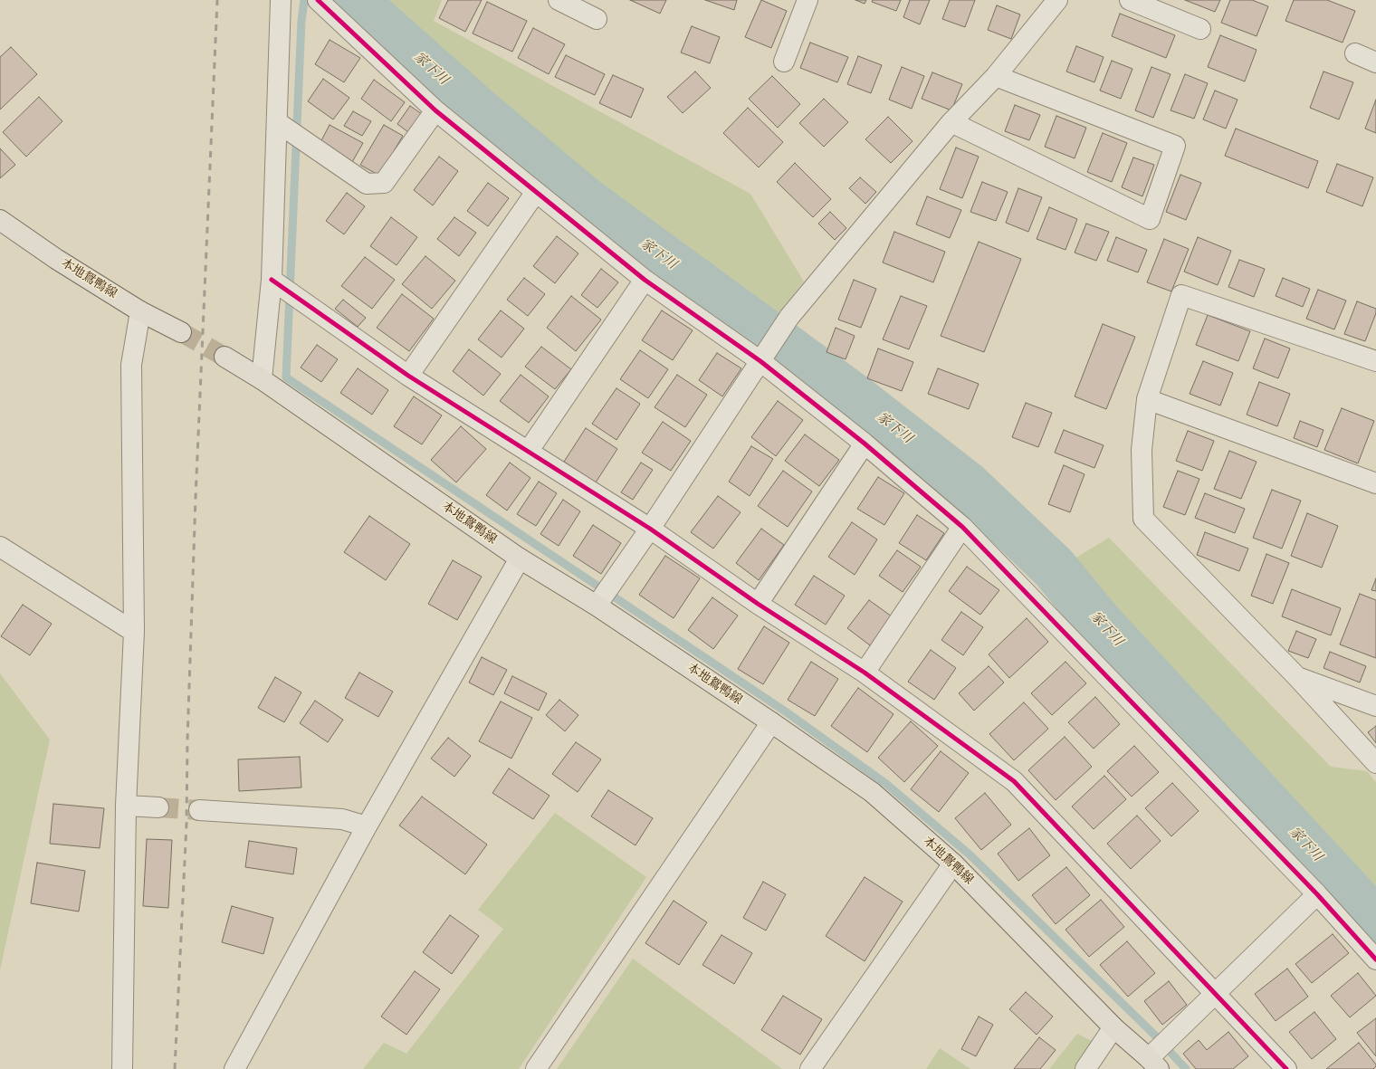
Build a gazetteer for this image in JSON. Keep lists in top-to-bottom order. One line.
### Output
{"streets":{"main road":["本地鴛鴨線"]},"water":["家下川"]}
